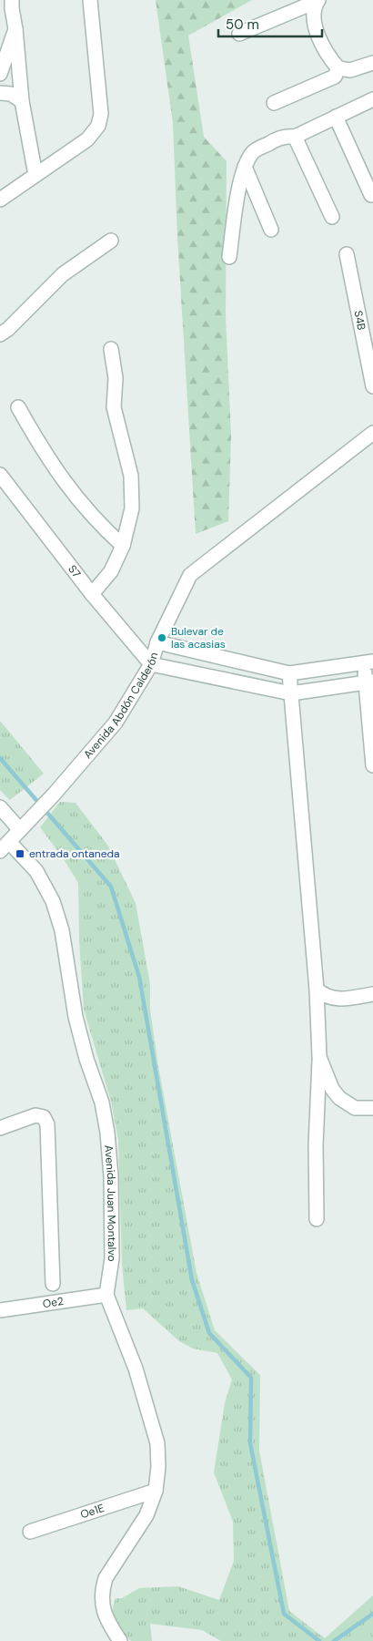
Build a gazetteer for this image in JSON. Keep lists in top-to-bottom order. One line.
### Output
{"streets":{"street":["S4B","S7","Avenida Abdón Calderón","Avenida Juan Montalvo","Oe2","Oe1E"]},"crossings":[["S7","Avenida Abdón Calderón"],["Avenida Abdón Calderón","Avenida Juan Montalvo"],["Avenida Juan Montalvo","Oe2"]],"places":{"other":["Bulevar de las acasias"],"transit":["entrada ontaneda"]},"scale_bar":"50 m"}
